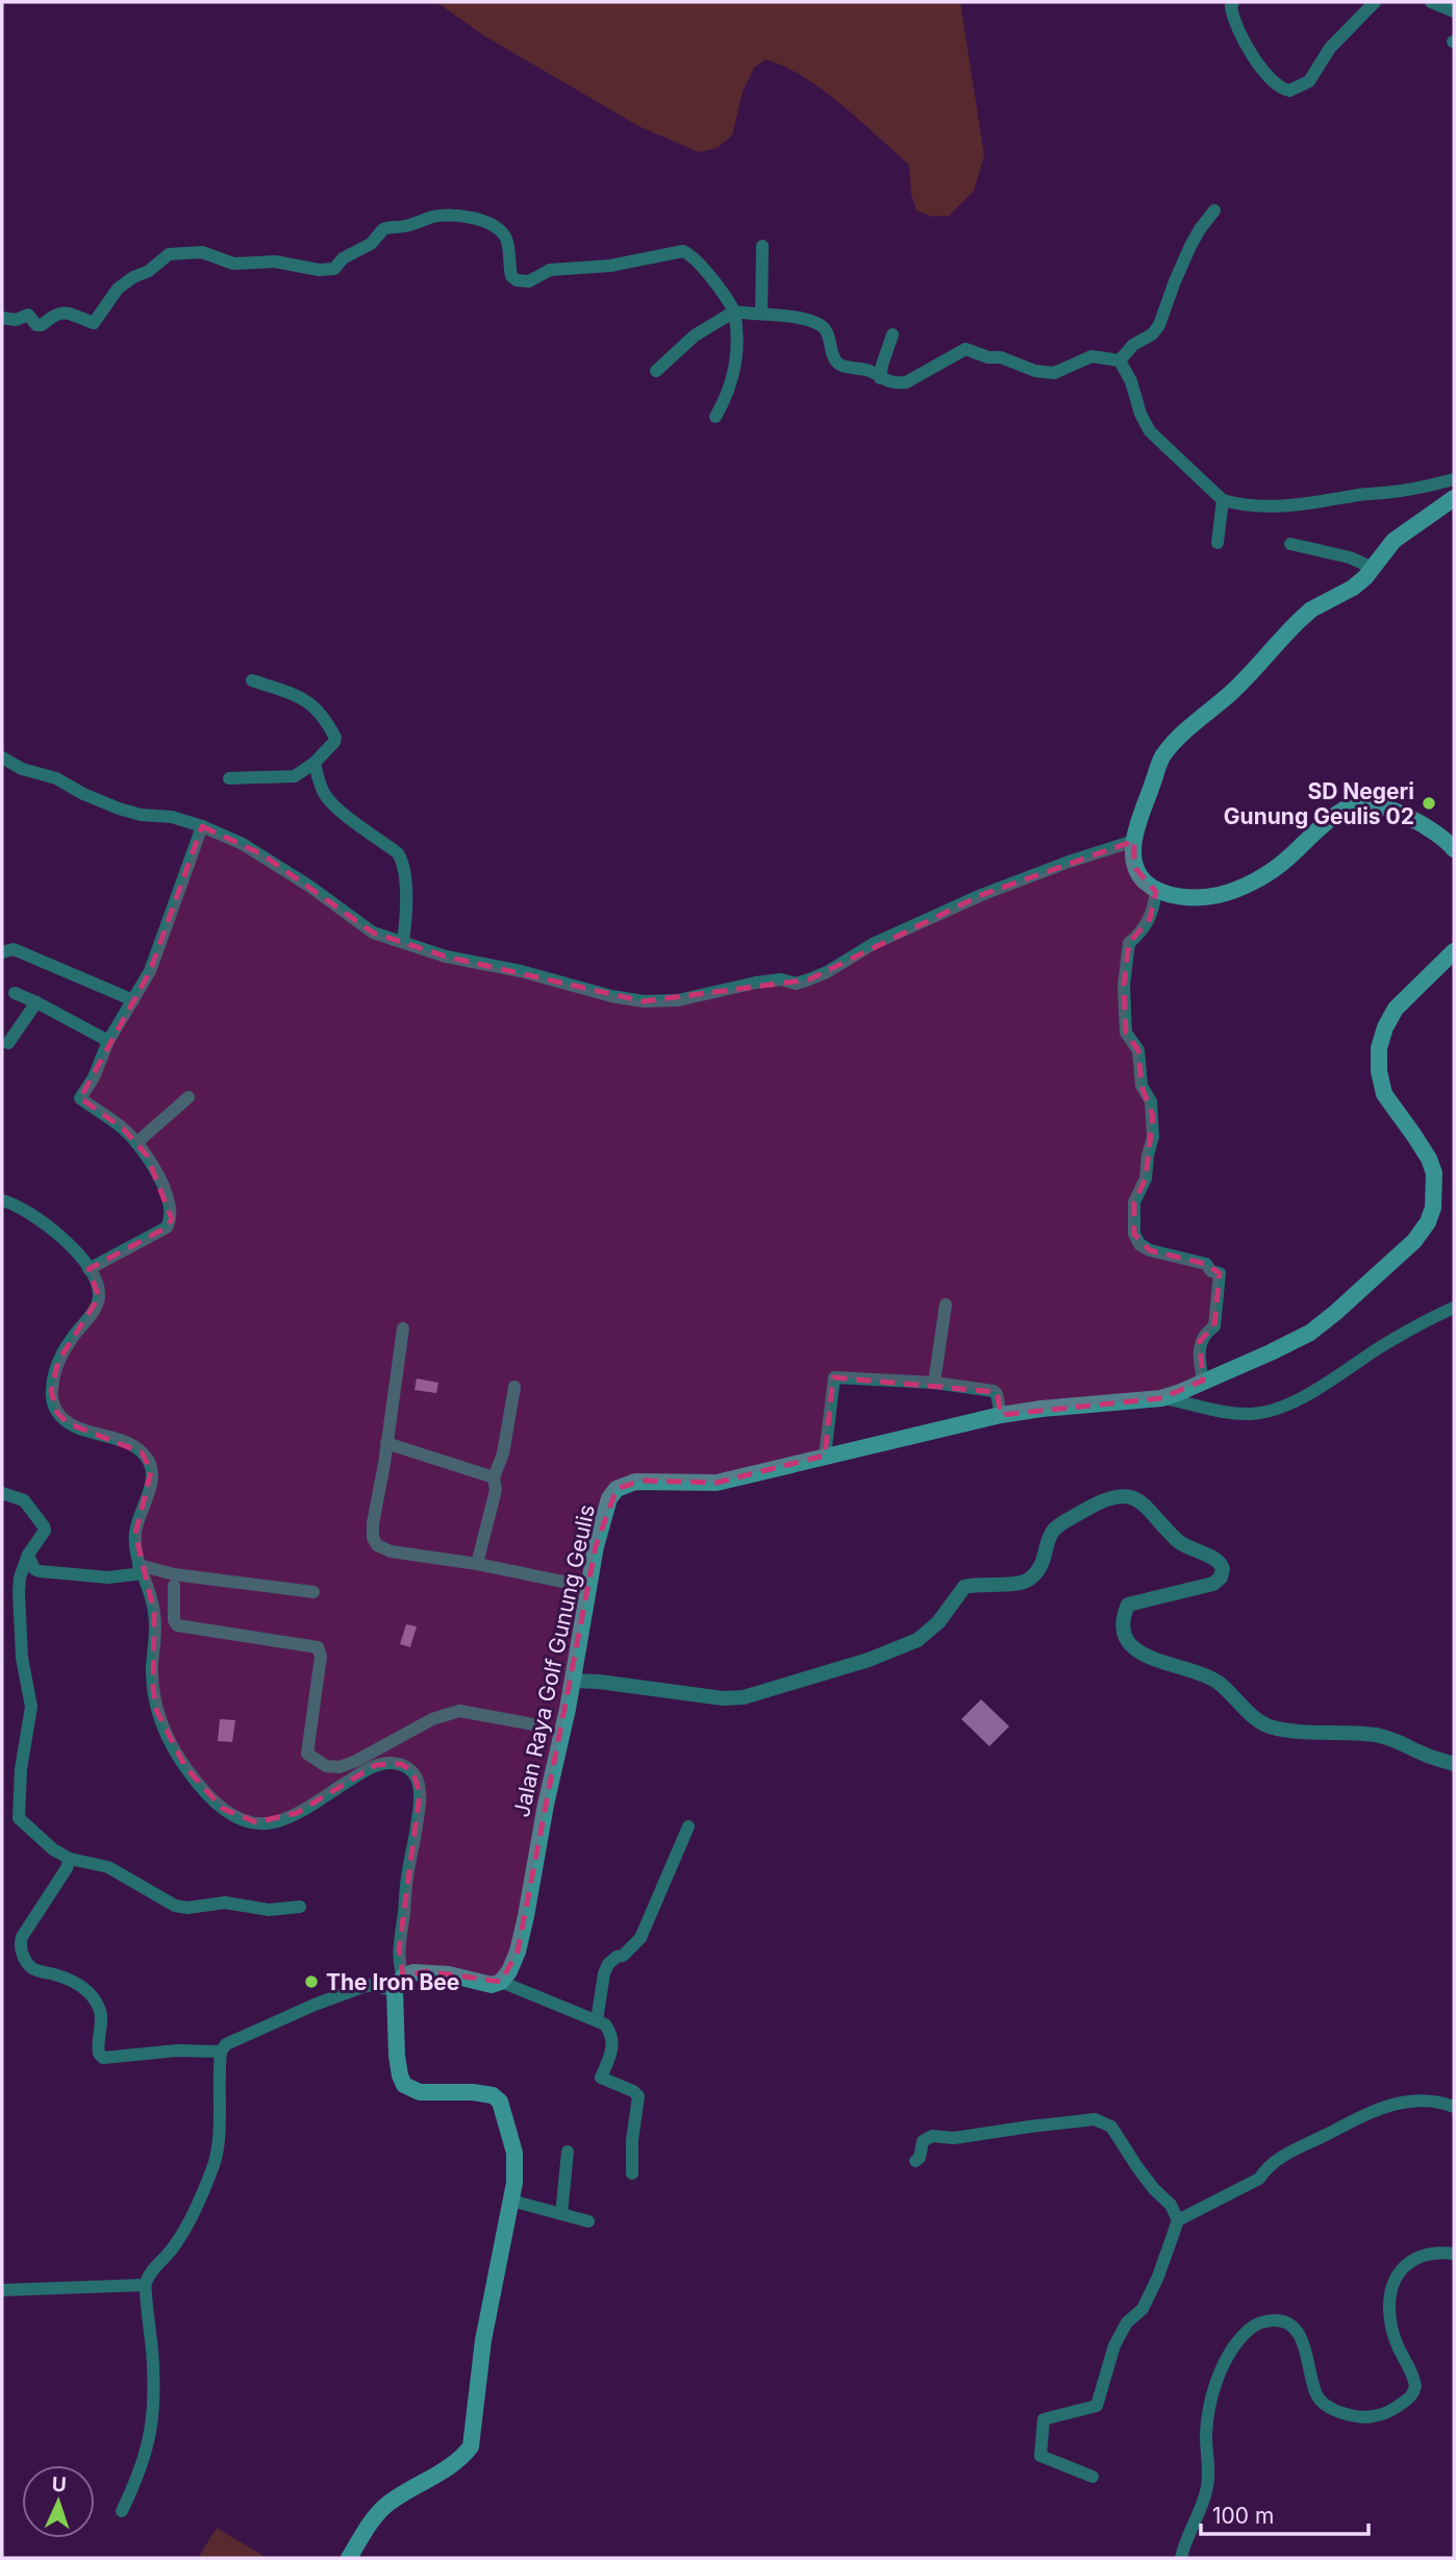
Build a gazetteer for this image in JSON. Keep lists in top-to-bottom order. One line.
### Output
{"streets":{"main road":["Jalan Raya Golf Gunung Geulis"]},"places":["SD Negeri Gunung Geulis 02","The Iron Bee"],"scale_bar":"100 m","north":"top"}
